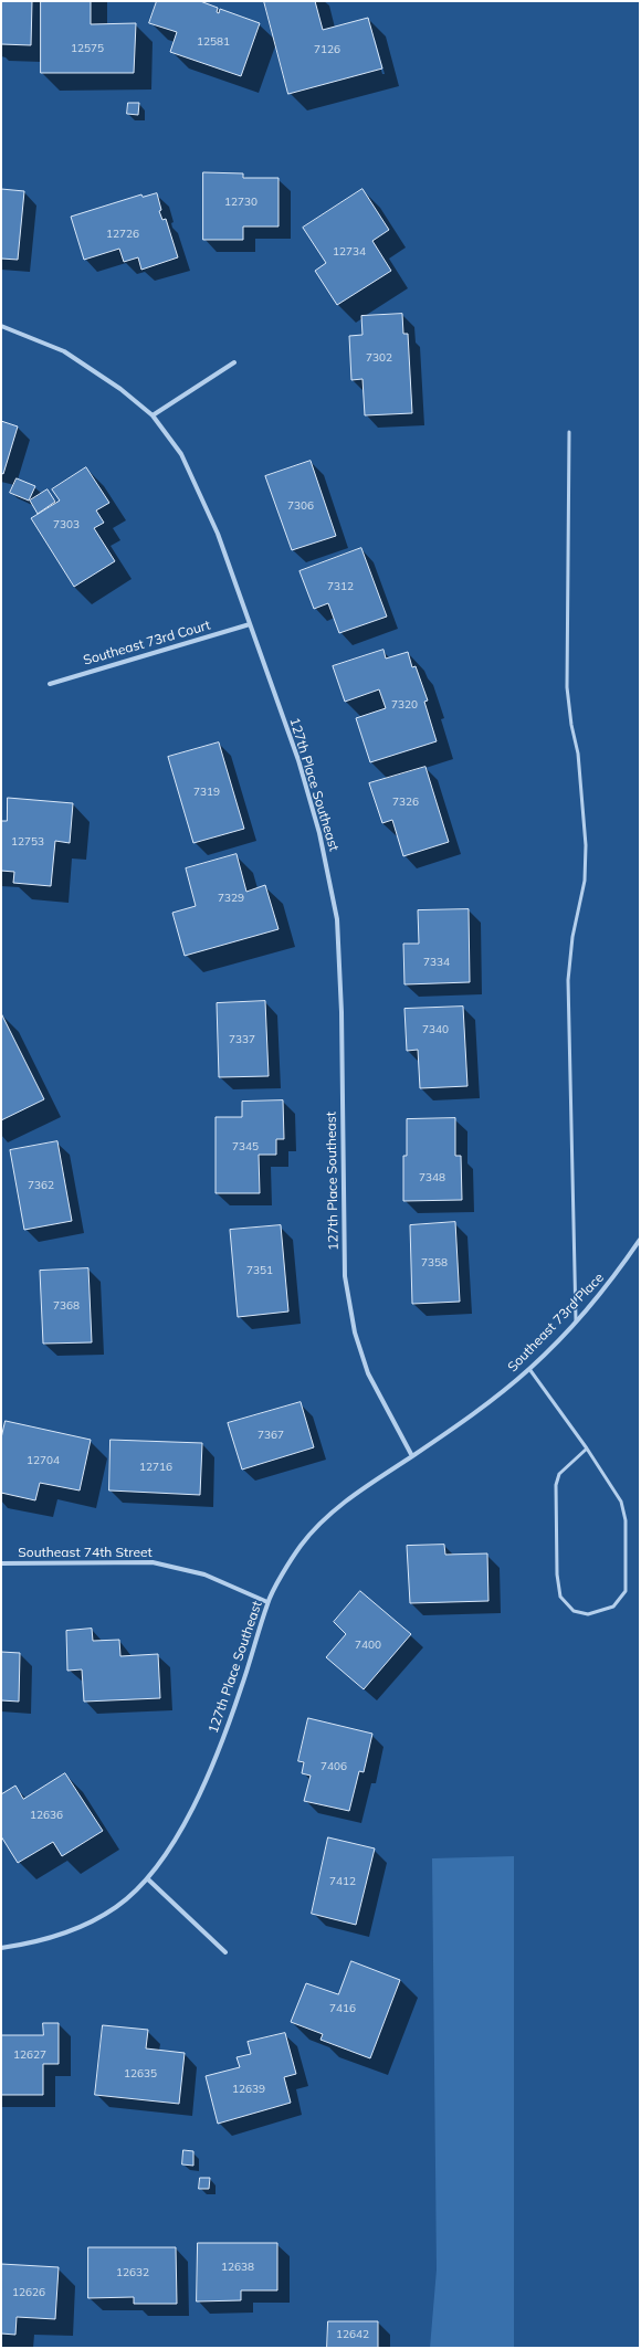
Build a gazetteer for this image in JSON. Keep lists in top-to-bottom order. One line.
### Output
{"streets":{"street":["Southeast 73rd Court","127th Place Southeast","Southeast 73rd Place","Southeast 74th Street"]},"crossings":[["Southeast 73rd Court","127th Place Southeast"],["127th Place Southeast","Southeast 73rd Place"],["127th Place Southeast","Southeast 74th Street"]],"house_numbers":["12581","12575","7126","12730","12726","12734","7302","7306","7303","7312","7320","7319","7326","12753","7329","7334","7340","7337","7345","7348","7362","7358","7351","7368","7367","12704","12716","7400","7406","12636","7412","7416","12627","12635","12639","12638","12632","12626","12642"]}
